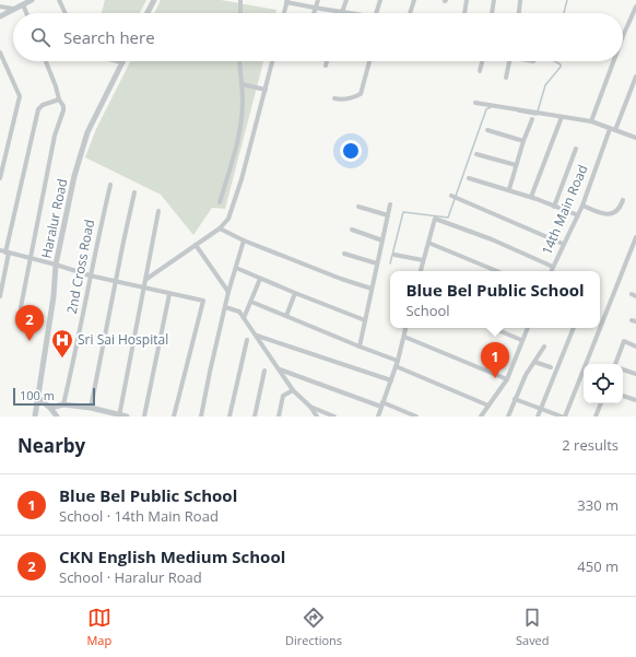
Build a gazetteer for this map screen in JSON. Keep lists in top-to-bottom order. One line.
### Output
{"streets":{"street":["14th Main Road","Haralur Road","2nd Cross Road"]},"places":{"hospital":["Sri Sai Hospital"]},"scale_bar":"100 m","page":{"search":"Search here","popup":["Blue Bel Public School","School"],"pins":["2","1"],"scale":"100 m","heading":["Nearby","2 results"],"list":[{"mark":"1","name":"Blue Bel Public School","note":"School · 14th Main Road","value":"330 m"},{"mark":"2","name":"CKN English Medium School","note":"School · Haralur Road","value":"450 m"}],"nav":["Map","Directions","Saved"]}}
